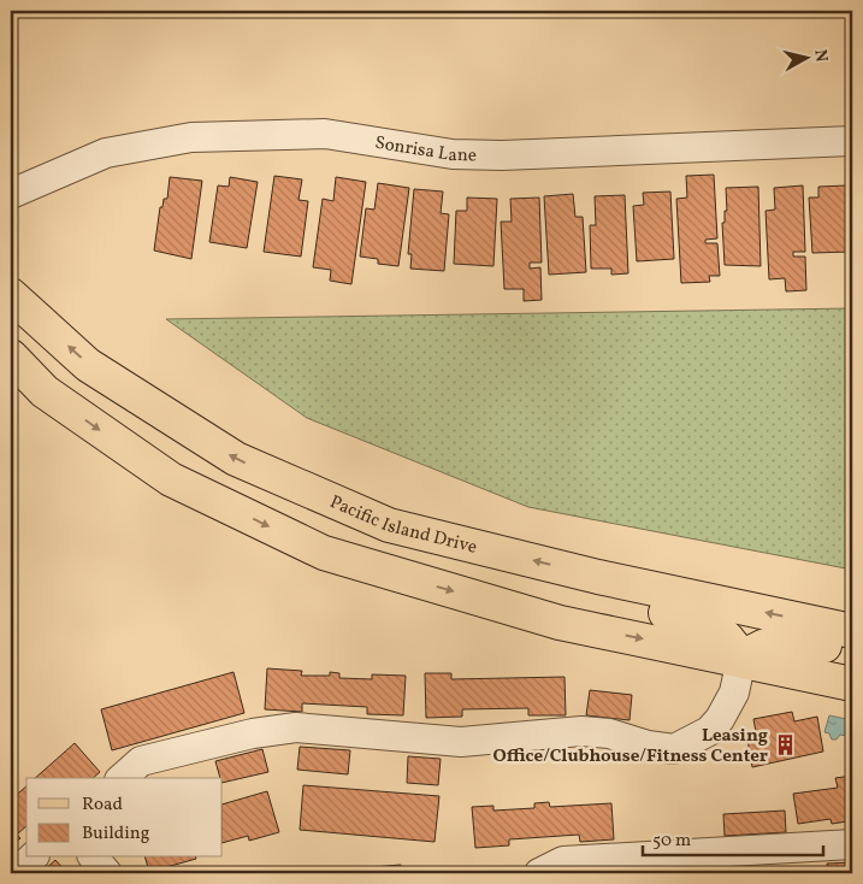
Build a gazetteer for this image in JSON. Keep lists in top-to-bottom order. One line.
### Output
{"streets":{"main road":["Pacific Island Drive"],"street":["Sonrisa Lane"]},"places":{"building":["Leasing Office/Clubhouse/Fitness Center"]},"legend":["Road","Building"],"scale_bar":"50 m","north":"right"}
